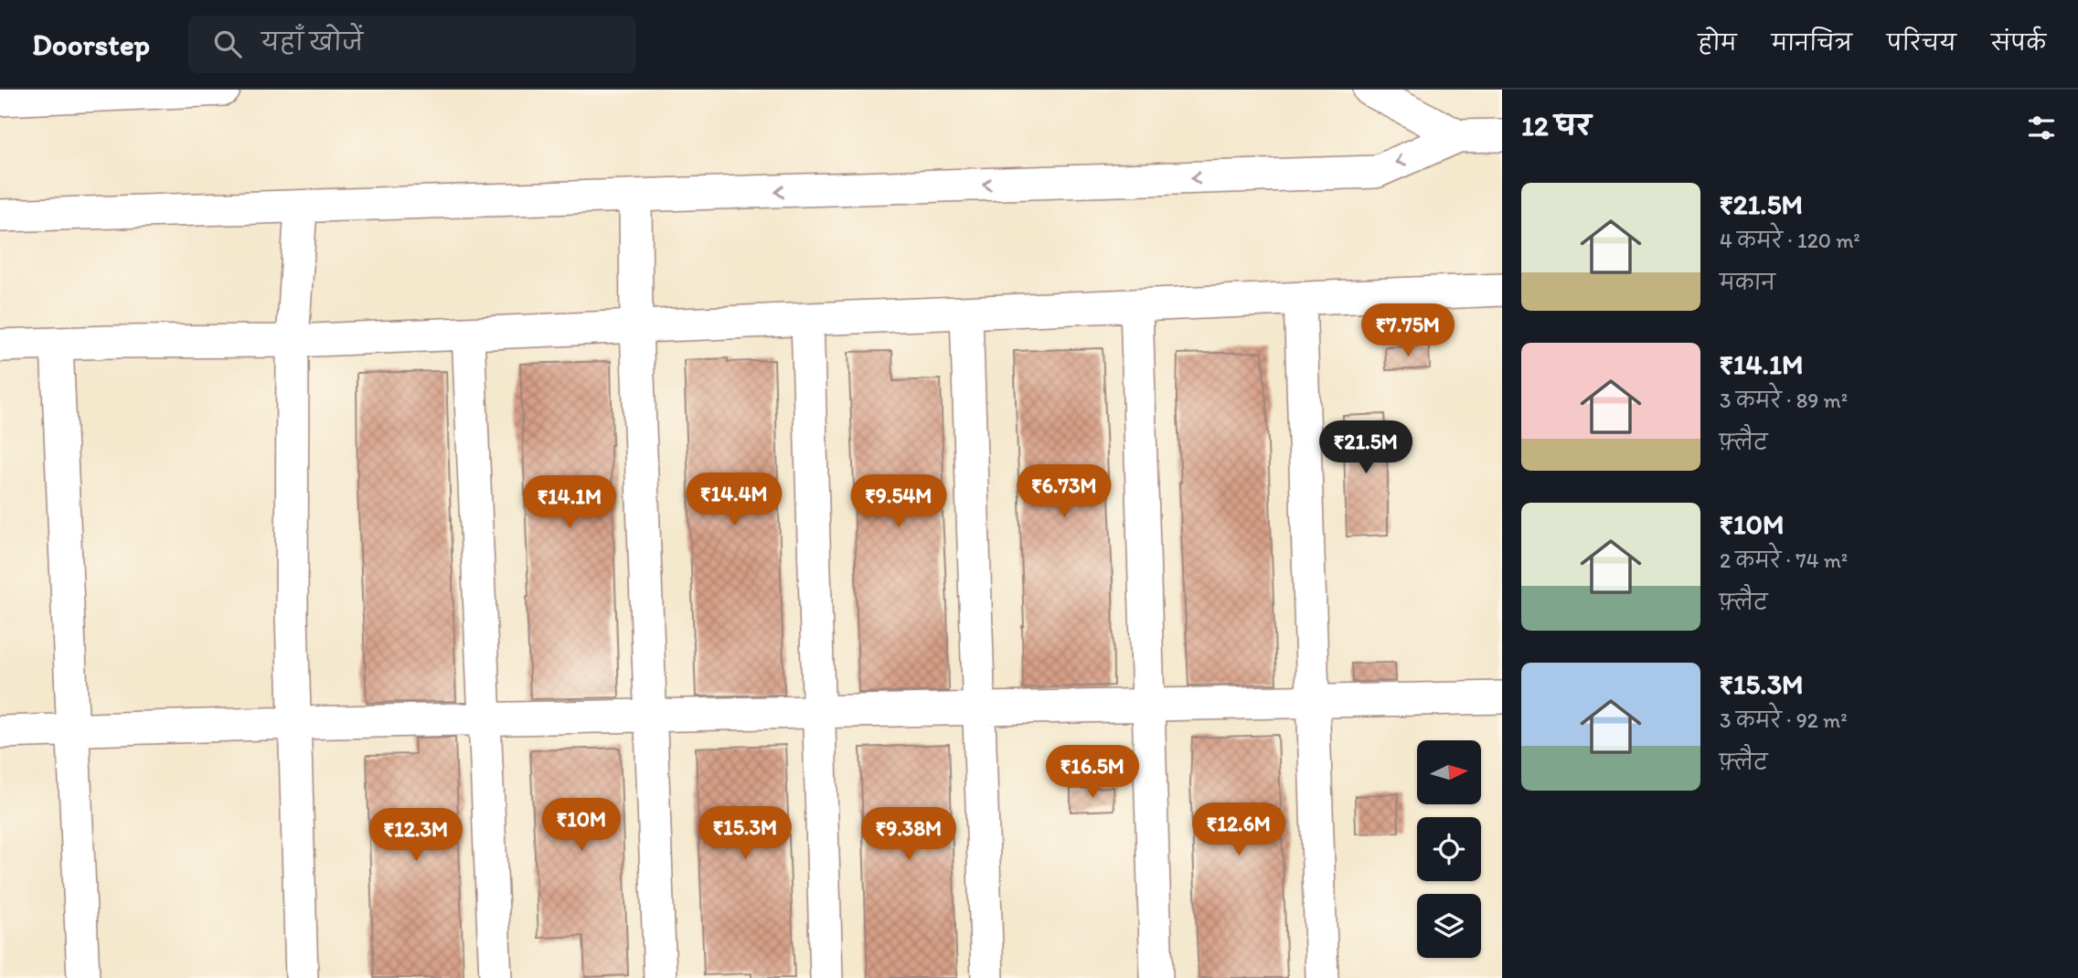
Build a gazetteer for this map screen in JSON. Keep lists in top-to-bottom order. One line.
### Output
{"north":"right","page":{"header":"Doorstep","search":"यहाँ खोजें","nav":["होम","मानचित्र","परिचय","संपर्क"],"heading":"12 घर","list":[{"name":"₹21.5M","note":"4 कमरे · 120 m² · मकान"},{"name":"₹14.1M","note":"3 कमरे · 89 m² · फ़्लैट"},{"name":"₹10M","note":"2 कमरे · 74 m² · फ़्लैट"},{"name":"₹15.3M","note":"3 कमरे · 92 m² · फ़्लैट"}],"price":["₹7.75M","₹21.5M","₹6.73M","₹14.4M","₹9.54M","₹14.1M","₹16.5M","₹10M","₹12.6M","₹15.3M","₹9.38M","₹12.3M"]}}
